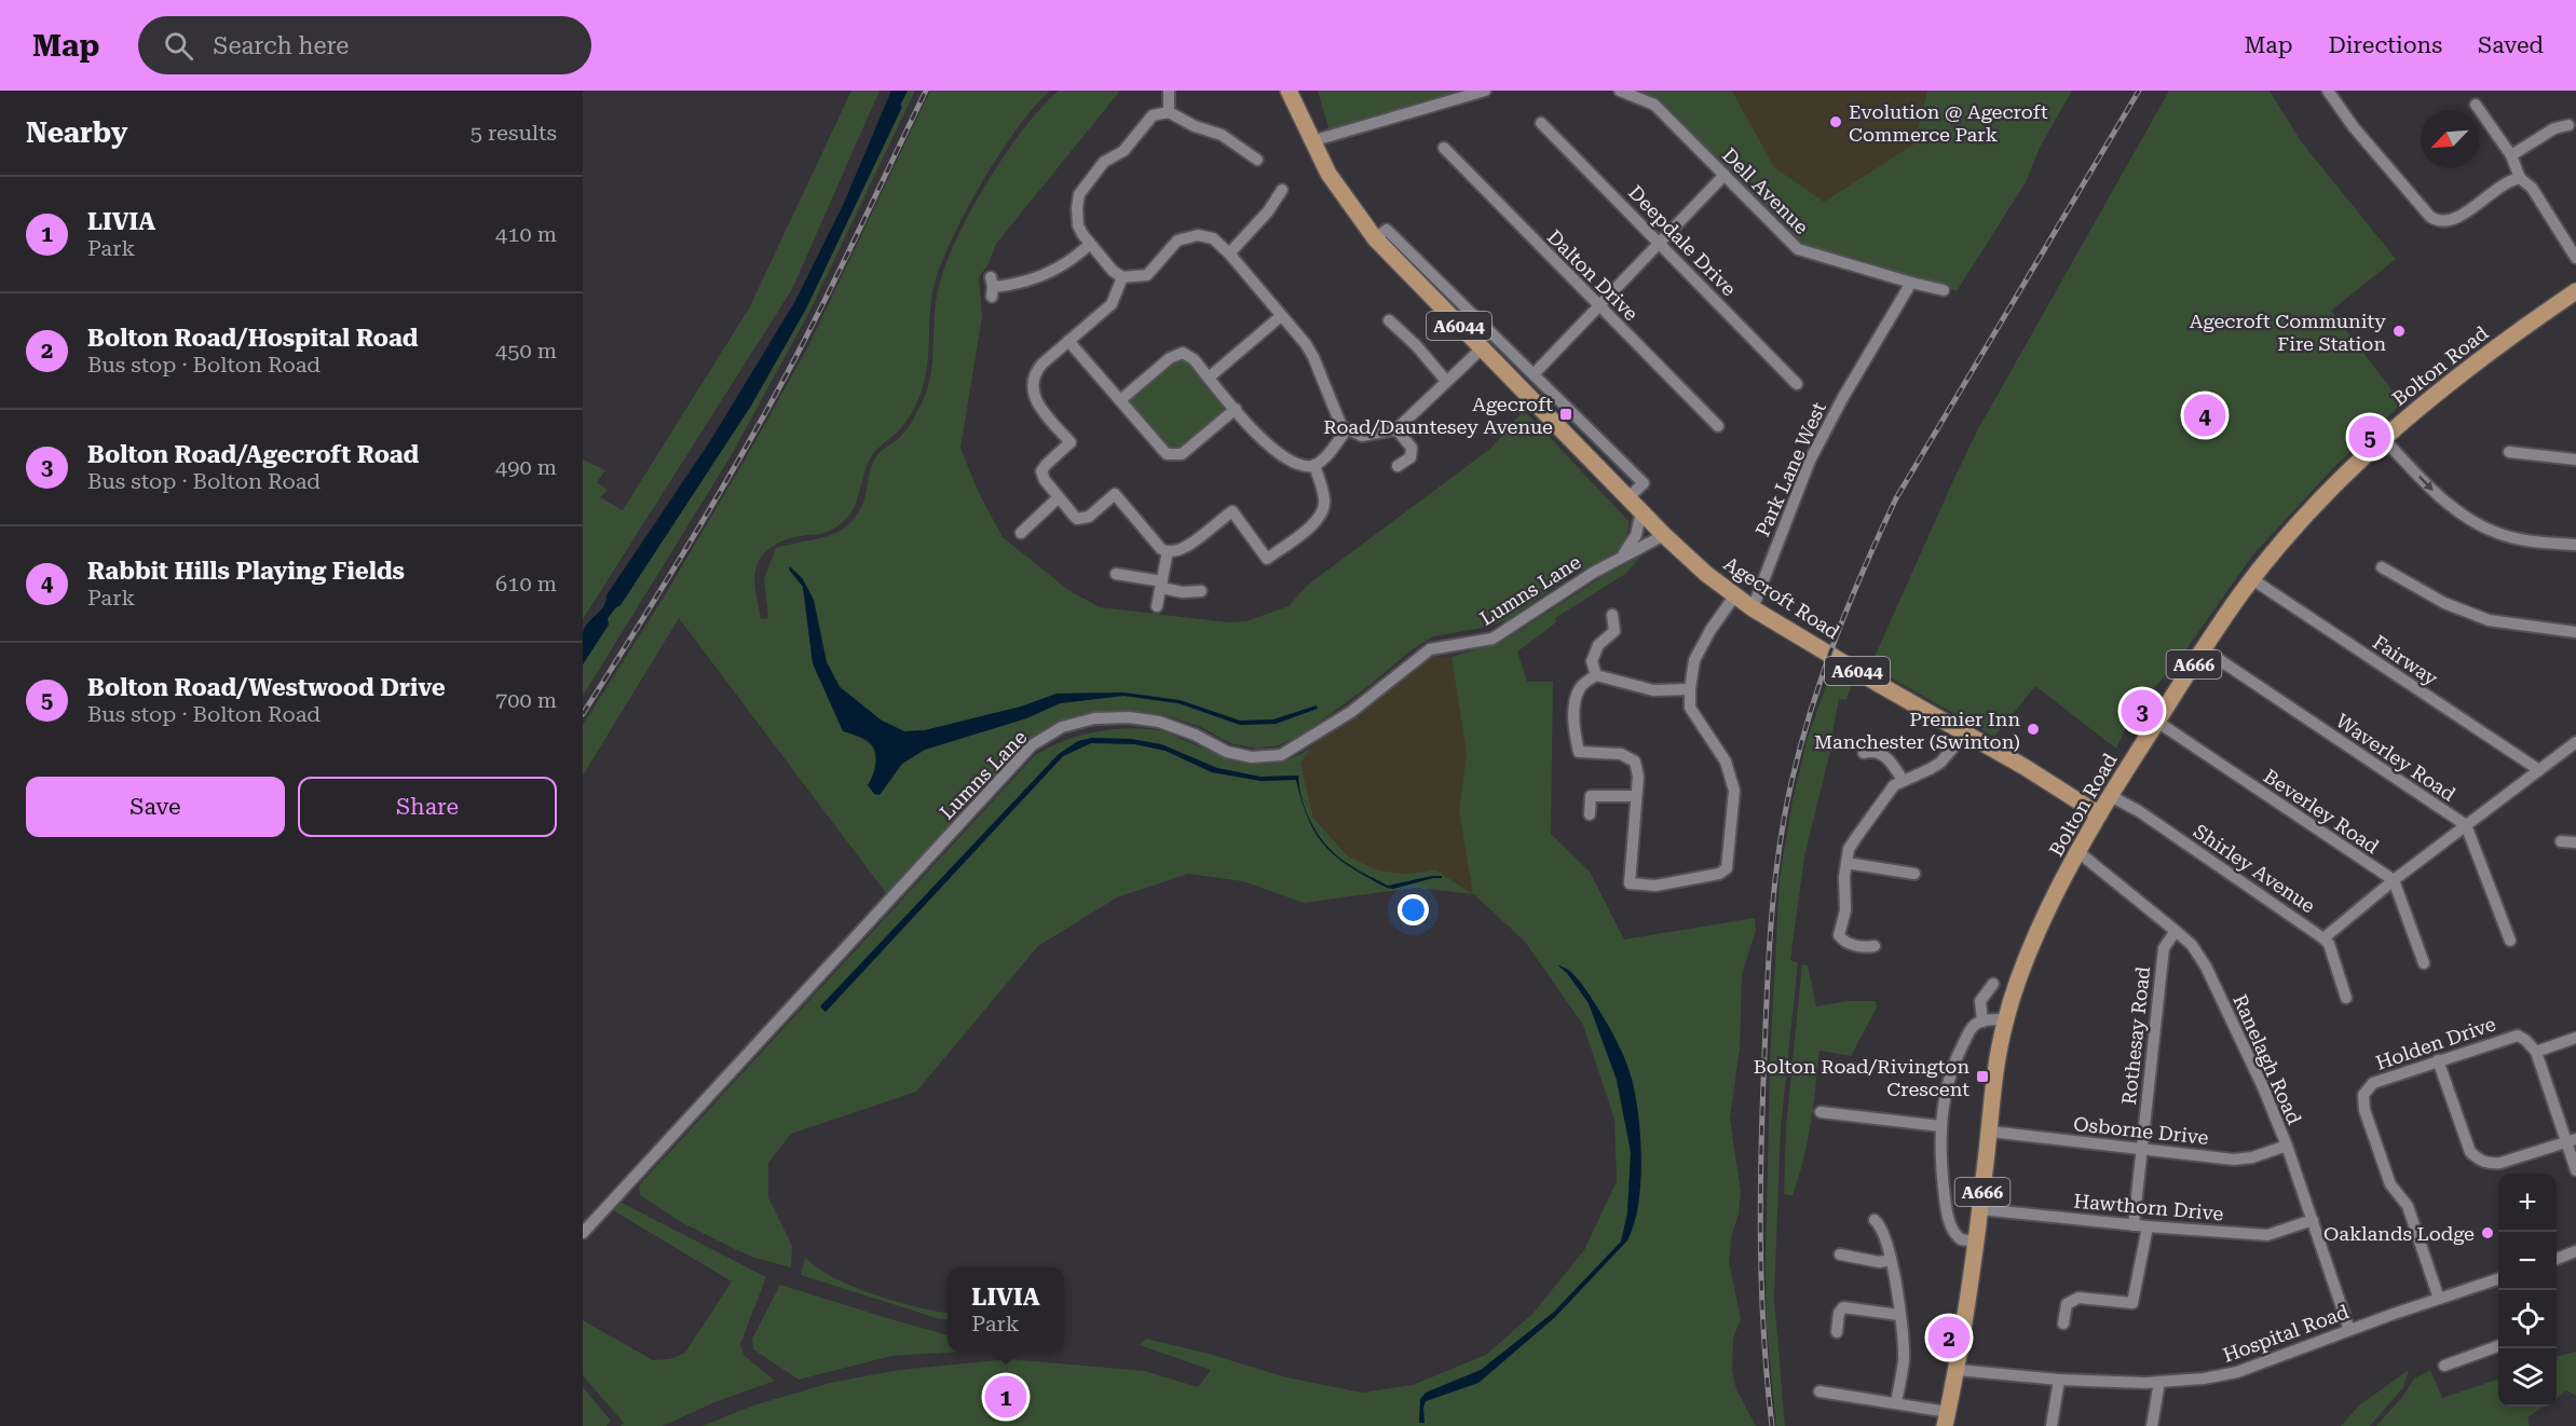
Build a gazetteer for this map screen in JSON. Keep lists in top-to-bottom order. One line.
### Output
{"streets":{"main road":["A6044","Bolton Road","Agecroft Road","A666"],"street":["Dell Avenue","Deepdale Drive","Dalton Drive","Park Lane West","Lumns Lane","Fairway","Waverley Road","Beverley Road","Shirley Avenue","Rothesay Road","Holden Drive","Ranelagh Road","Osborne Drive","Hawthorn Drive","Hospital Road"]},"crossings":[["Dell Avenue","Park Lane West"],["Bolton Road","Agecroft Road"],["Bolton Road","Fairway"],["Bolton Road","Waverley Road"],["Bolton Road","Beverley Road"],["Bolton Road","Shirley Avenue"],["Bolton Road","Ranelagh Road"],["Bolton Road","Osborne Drive"],["Bolton Road","Hawthorn Drive"],["Bolton Road","Hospital Road"],["Park Lane West","Agecroft Road"],["Lumns Lane","Agecroft Road"],["Rothesay Road","Ranelagh Road"],["Rothesay Road","Osborne Drive"],["Rothesay Road","Hawthorn Drive"],["Holden Drive","Hospital Road"],["Ranelagh Road","Osborne Drive"],["Ranelagh Road","Hawthorn Drive"],["Ranelagh Road","Hospital Road"]],"places":{"other":["Evolution @ Agecroft Commerce Park","Agecroft Community Fire Station","Premier Inn Manchester (Swinton)","Oaklands Lodge"],"transit":["Agecroft Road/Dauntesey Avenue","Bolton Road/Rivington Crescent"]},"north":"bottom left","page":{"header":"Map","search":"Search here","nav":["Map","Directions","Saved"],"heading":["Nearby","5 results"],"list":[{"mark":"1","name":"LIVIA","note":"Park","value":"410 m"},{"mark":"2","name":"Bolton Road/Hospital Road","note":"Bus stop · Bolton Road","value":"450 m"},{"mark":"3","name":"Bolton Road/Agecroft Road","note":"Bus stop · Bolton Road","value":"490 m"},{"mark":"4","name":"Rabbit Hills Playing Fields","note":"Park","value":"610 m"},{"mark":"5","name":"Bolton Road/Westwood Drive","note":"Bus stop · Bolton Road","value":"700 m"}],"pins":["4","5","3","2","1"],"buttons":["Save","Share"],"map_buttons":["+","−"],"popup":["LIVIA","Park"]}}
